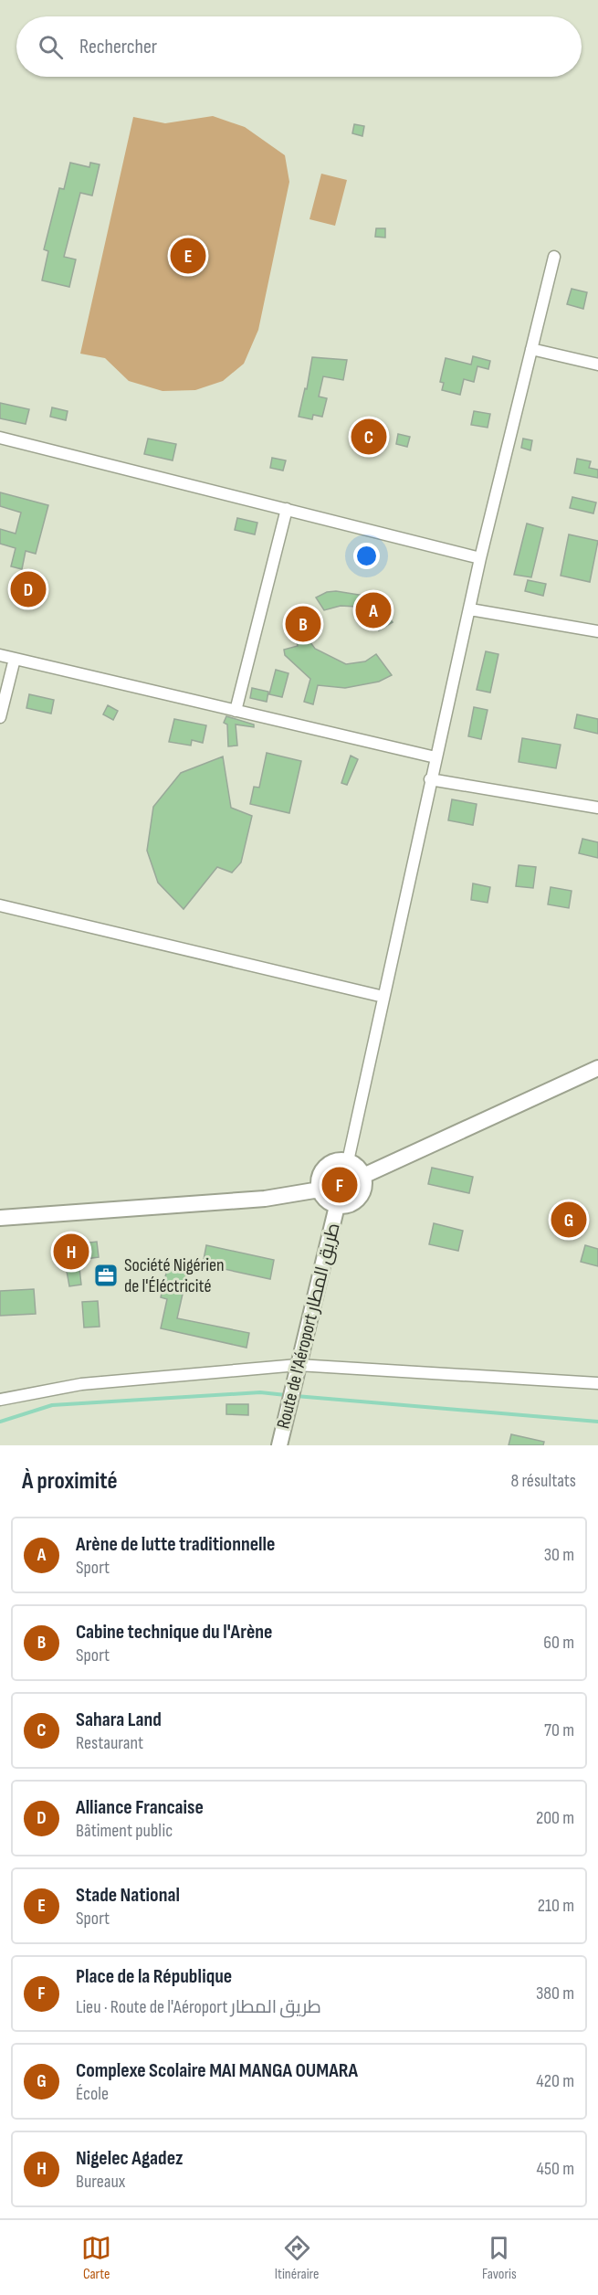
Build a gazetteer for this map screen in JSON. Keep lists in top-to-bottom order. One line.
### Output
{"streets":{"main road":["Route de l'Aéroport طريق المطار"]},"places":{"office":["Société Nigérien de l'Éléctricité"]},"page":{"search":"Rechercher","pins":["E","C","D","A","B","F","G","H"],"heading":["À proximité","8 résultats"],"list":[{"mark":"A","name":"Arène de lutte traditionnelle","note":"Sport","value":"30 m"},{"mark":"B","name":"Cabine technique du l'Arène","note":"Sport","value":"60 m"},{"mark":"C","name":"Sahara Land","note":"Restaurant","value":"70 m"},{"mark":"D","name":"Alliance Francaise","note":"Bâtiment public","value":"200 m"},{"mark":"E","name":"Stade National","note":"Sport","value":"210 m"},{"mark":"F","name":"Place de la République","note":"Lieu · Route de l'Aéroport طريق المطار","value":"380 m"},{"mark":"G","name":"Complexe Scolaire MAI MANGA OUMARA","note":"École","value":"420 m"},{"mark":"H","name":"Nigelec Agadez","note":"Bureaux","value":"450 m"}],"nav":["Carte","Itinéraire","Favoris"]}}
